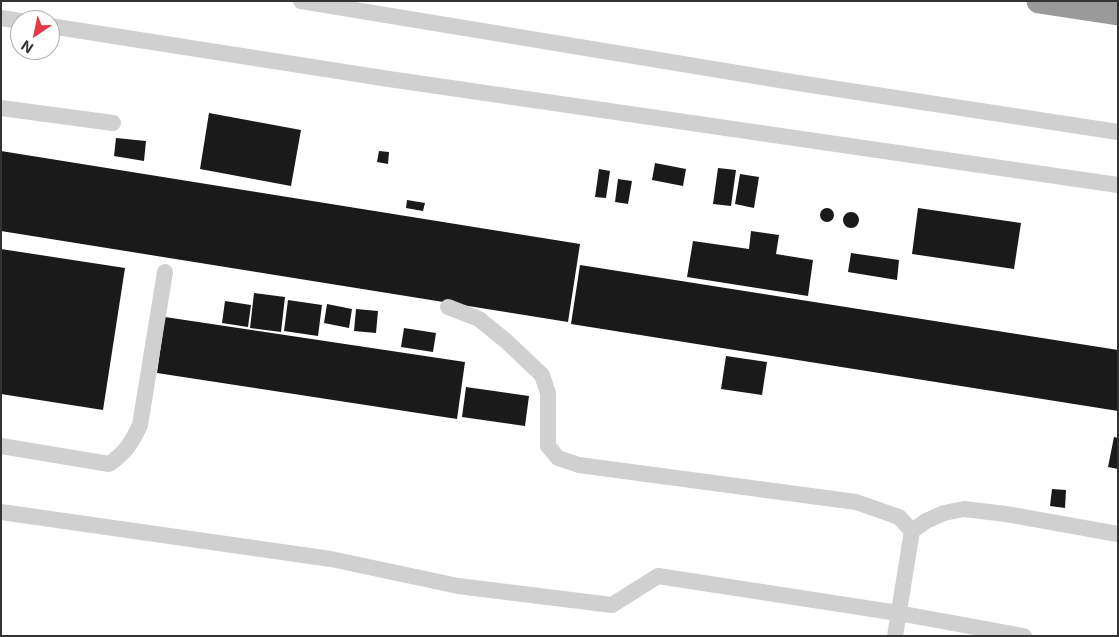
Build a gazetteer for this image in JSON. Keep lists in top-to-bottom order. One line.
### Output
{"north":"bottom left"}
